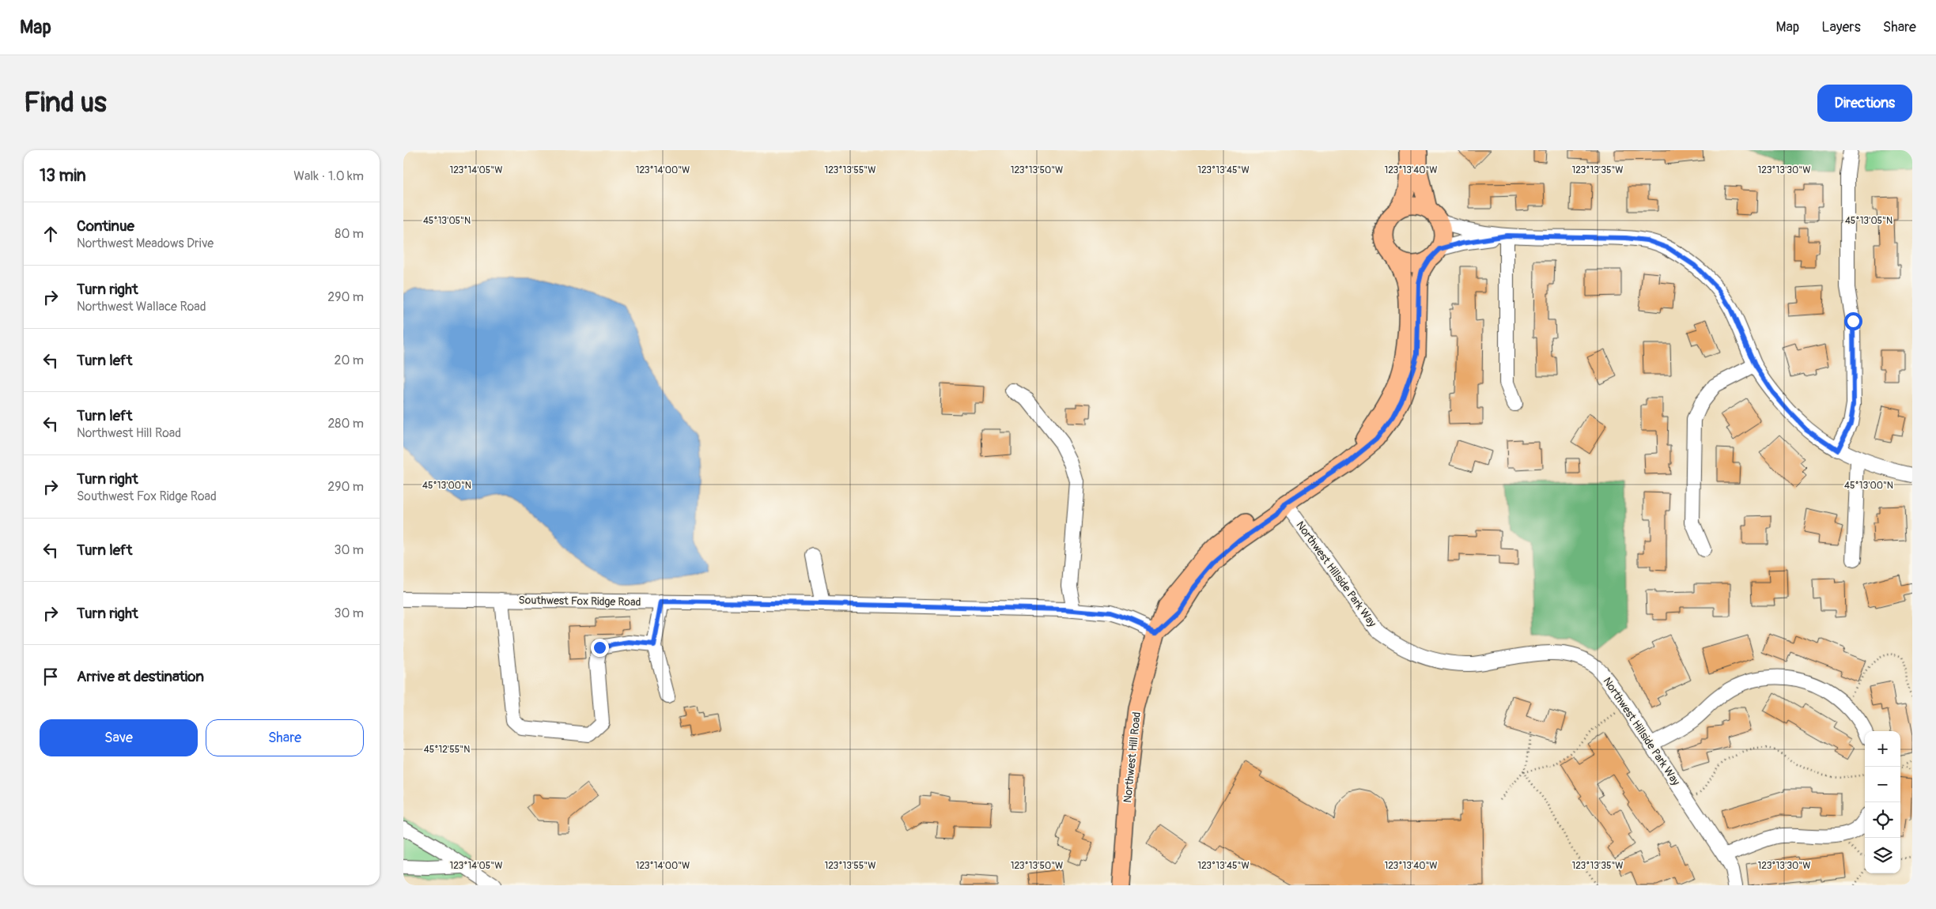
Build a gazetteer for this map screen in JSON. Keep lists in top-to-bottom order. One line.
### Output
{"streets":{"main road":["Northwest Hill Road"],"street":["Northwest Hillside Park Way","Southwest Fox Ridge Road"]},"crossings":[["Southwest Fox Ridge Road","Northwest Hill Road"]],"page":{"header":"Map","nav":["Map","Layers","Share"],"buttons":["Directions",["Save","Share"]],"title":"Find us","heading":["13 min","Walk · 1.0 km"],"list":[["Continue","Northwest Meadows Drive","80 m"],["Turn right","Northwest Wallace Road","290 m"],["Turn left","20 m"],["Turn left","Northwest Hill Road","280 m"],["Turn right","Southwest Fox Ridge Road","290 m"],["Turn left","30 m"],["Turn right","30 m"],"Arrive at destination"],"map_buttons":["+","−"]},"coordinates":["123°14'05\"W","123°14'00\"W","123°13'55\"W","123°13'50\"W","123°13'45\"W","123°13'40\"W","123°13'35\"W","123°13'30\"W","45°13'05\"N","45°13'00\"N","45°12'55\"N"]}
